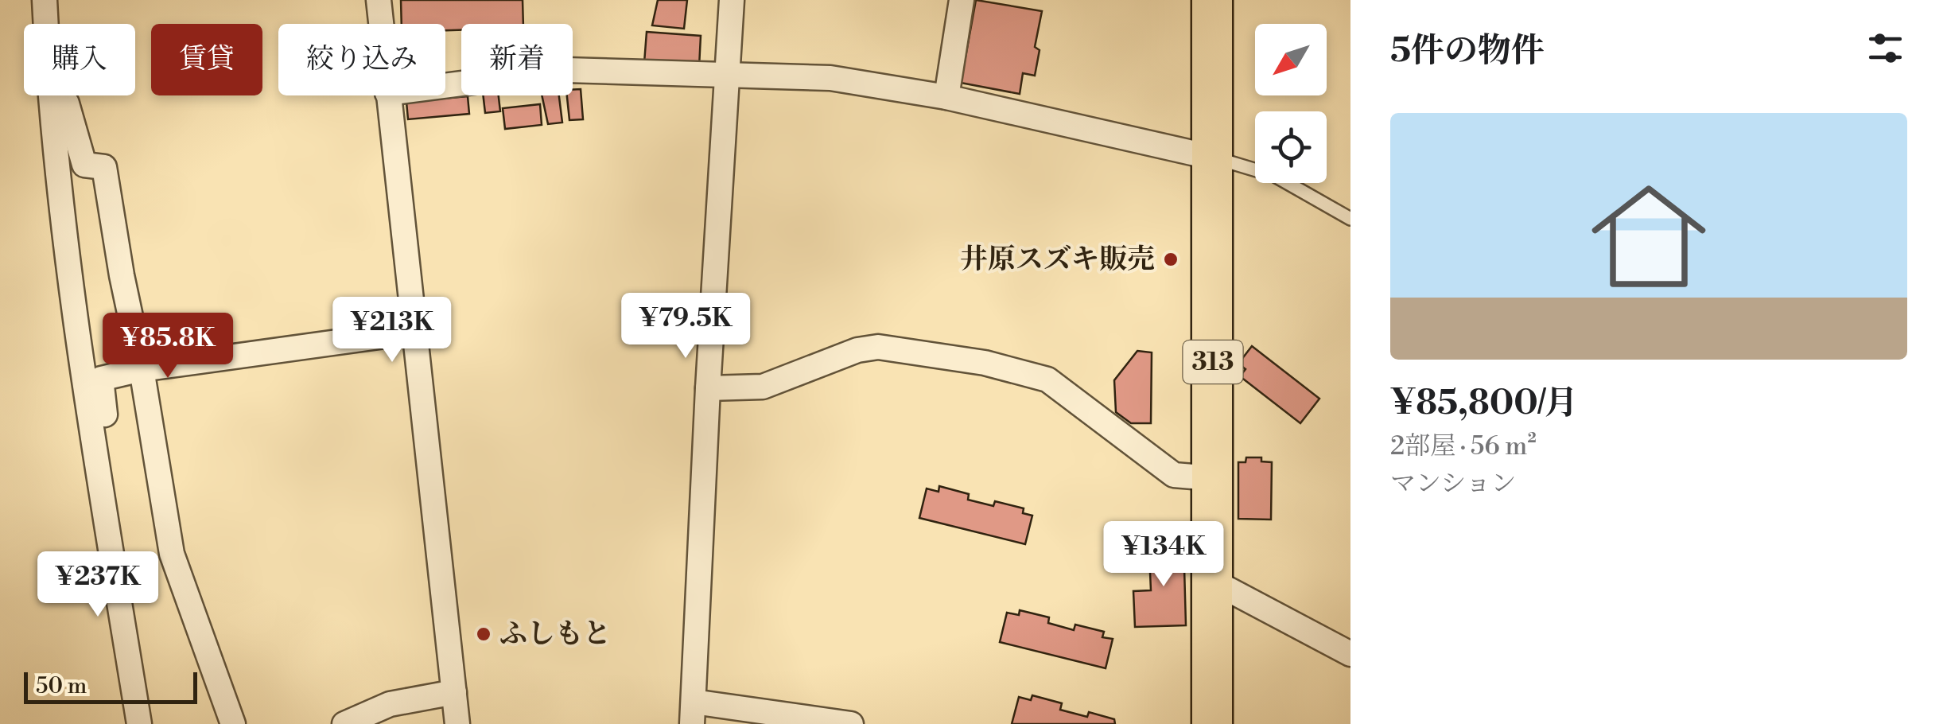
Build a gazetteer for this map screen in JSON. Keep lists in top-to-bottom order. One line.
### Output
{"streets":{"highway":["313"]},"places":["井原スズキ販売","ふしもと"],"scale_bar":"50 m","north":"bottom left","page":{"heading":"5件の物件","chip":["購入","賃貸","絞り込み","新着"],"list":[{"name":"¥85,800/月","note":"2部屋 · 56 m² · マンション"}],"price":["¥79.5K","¥213K","¥85.8K","¥134K","¥237K"],"scale":"50 m"}}
